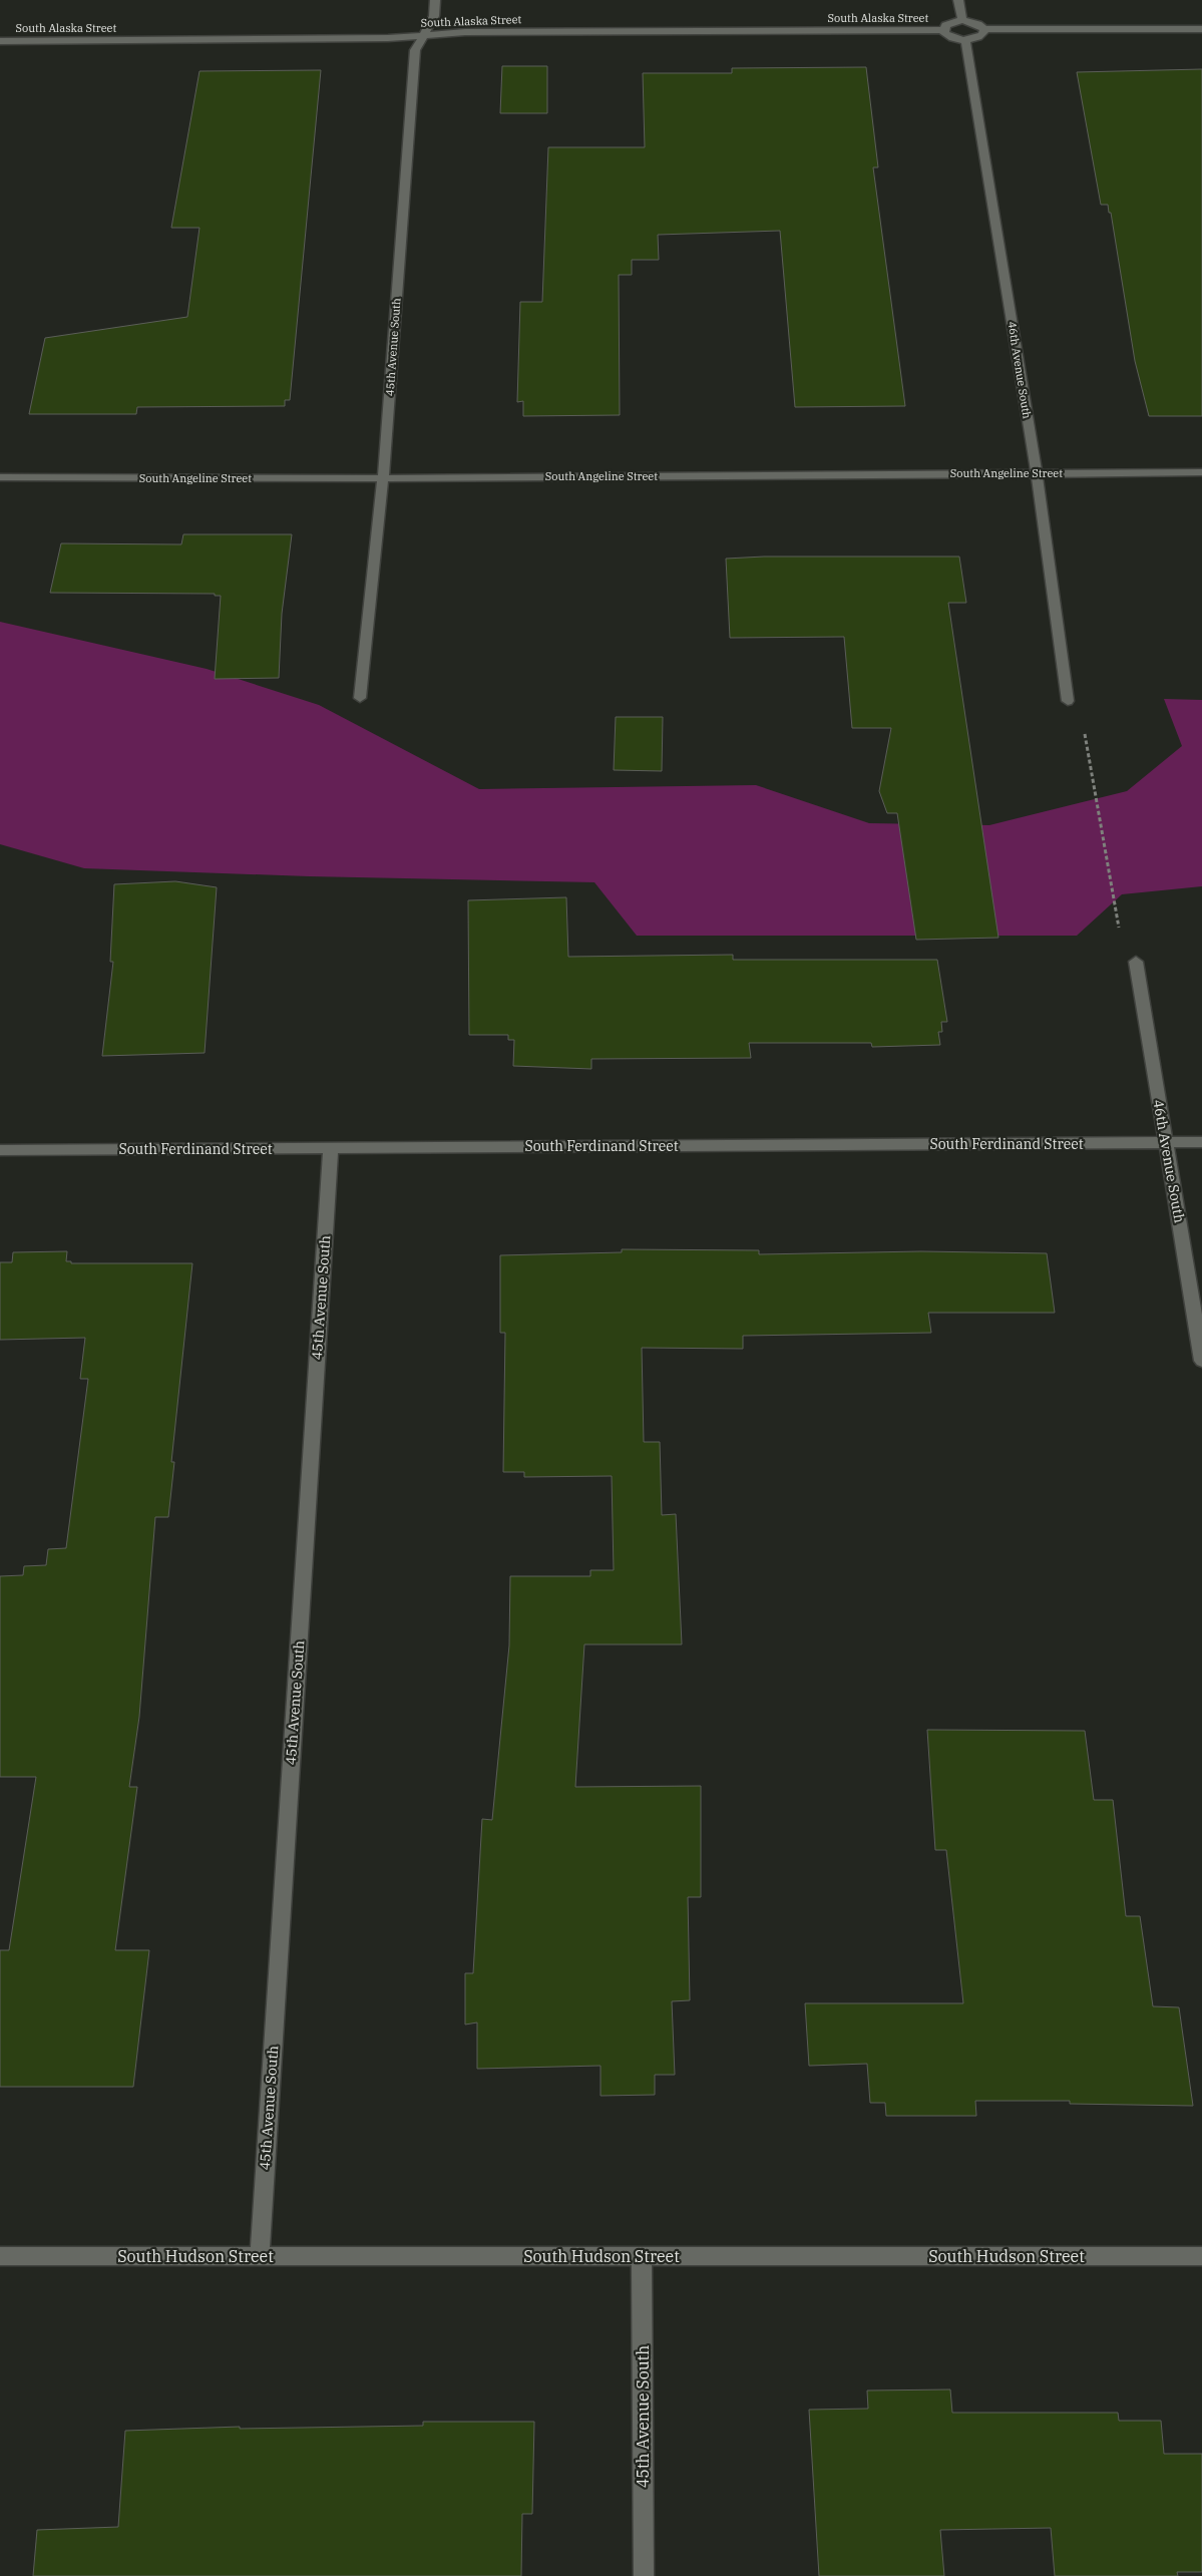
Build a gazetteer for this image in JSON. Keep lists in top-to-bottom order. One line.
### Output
{"streets":{"street":["South Alaska Street","45th Avenue South","46th Avenue South","South Angeline Street","South Ferdinand Street","South Hudson Street"]},"crossings":[["South Alaska Street","45th Avenue South"],["45th Avenue South","South Angeline Street"],["45th Avenue South","South Ferdinand Street"],["45th Avenue South","South Hudson Street"],["46th Avenue South","South Angeline Street"],["46th Avenue South","South Ferdinand Street"]]}
